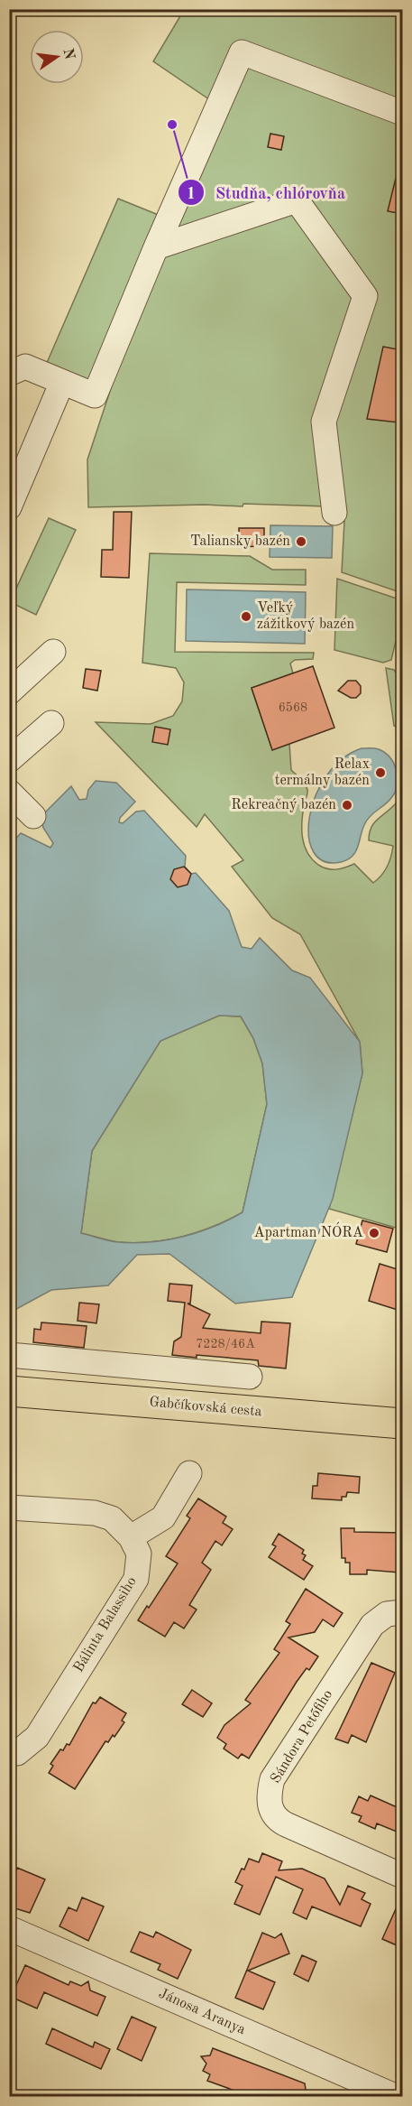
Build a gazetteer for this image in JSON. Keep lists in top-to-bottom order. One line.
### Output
{"streets":{"main road":["Gabčíkovská cesta"],"street":["Bálinta Balassiho","Sándora Petőfiho","Jánosa Aranya"]},"places":["Studňa, chlórovňa","Taliansky bazén","Veľký zážitkový bazén","Relax termálny bazén","Rekreačný bazén","Apartman NÓRA"],"house_numbers":["6568","7228/46A"],"north":"right"}
